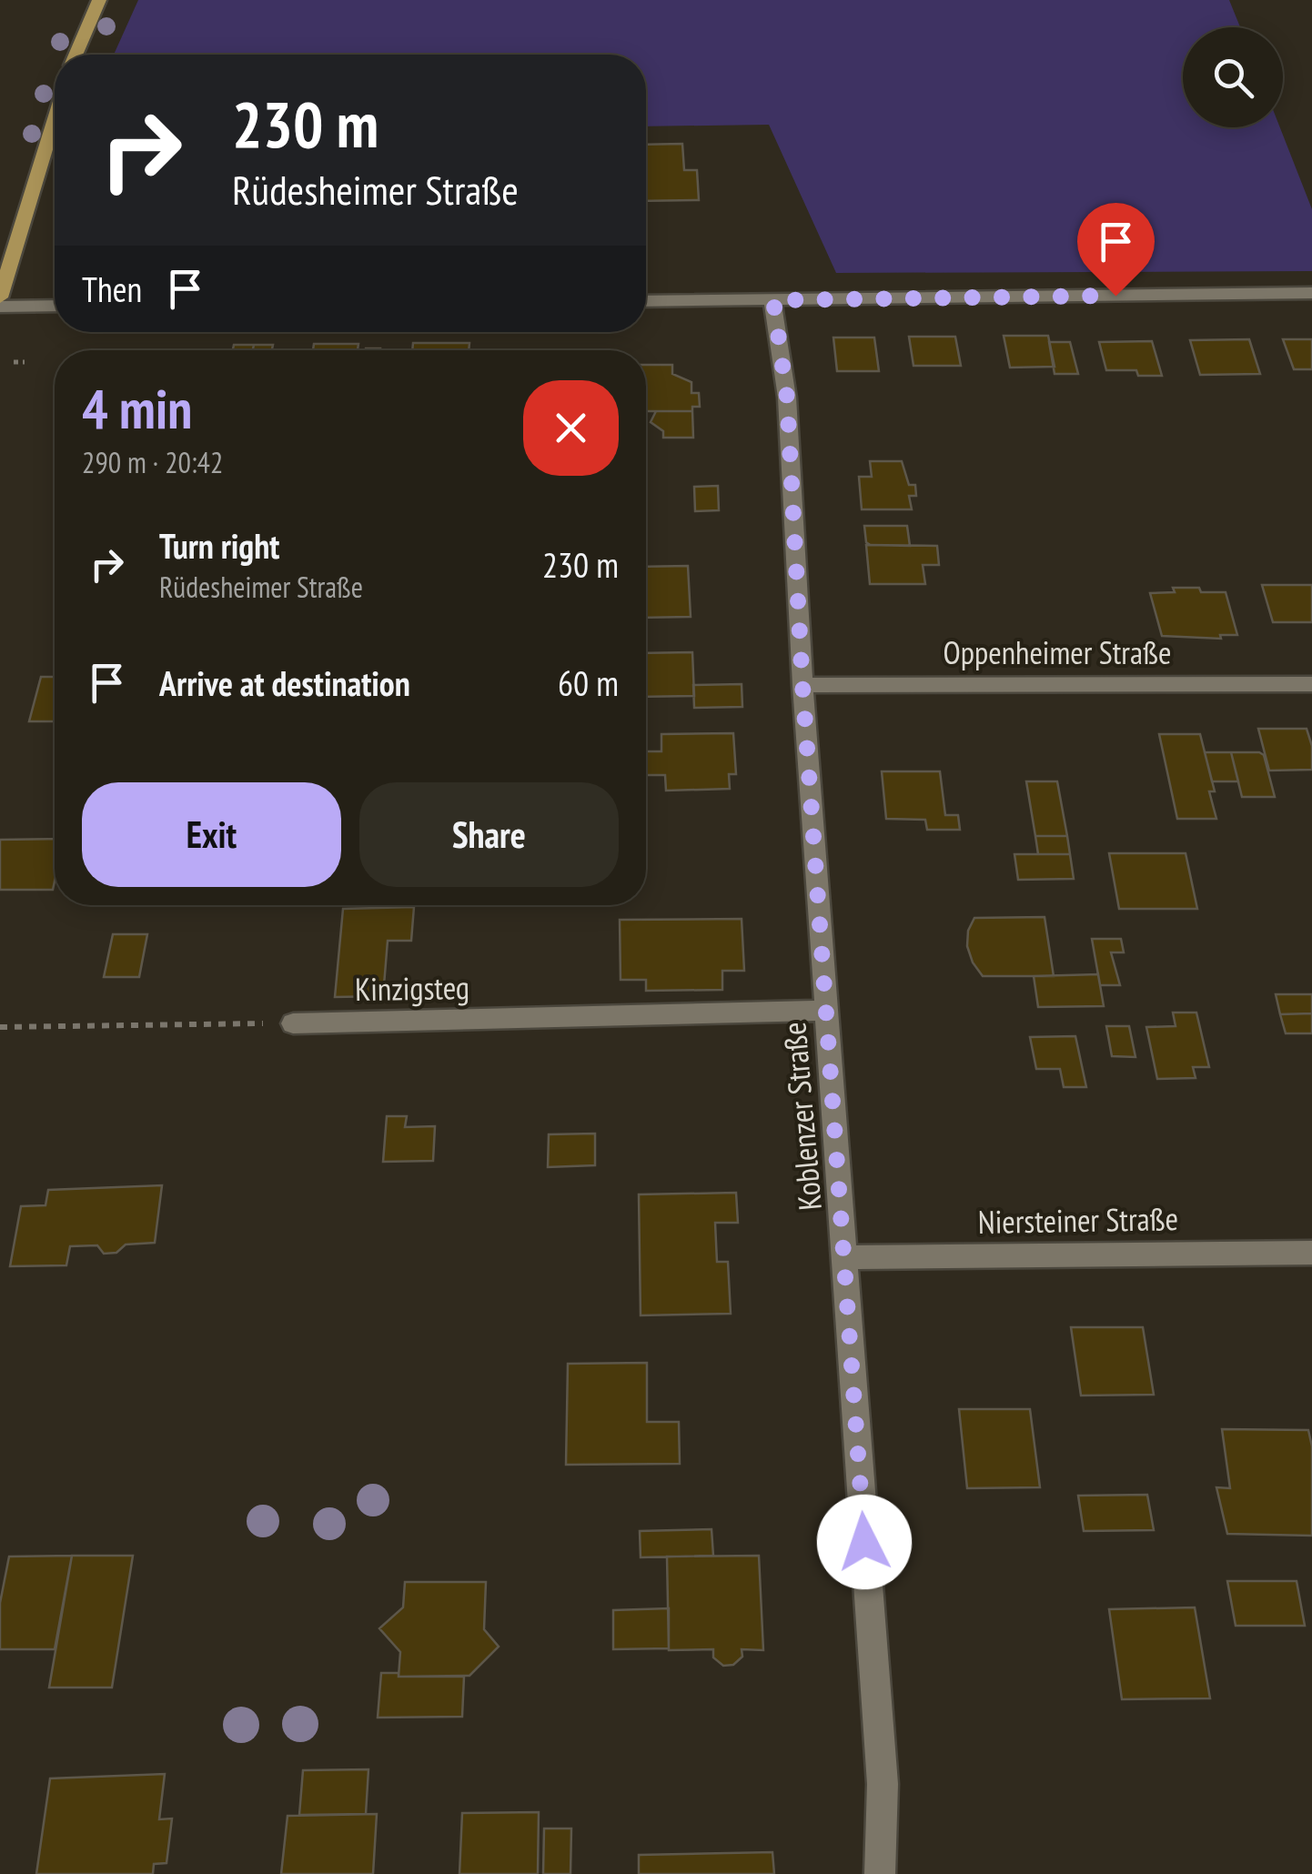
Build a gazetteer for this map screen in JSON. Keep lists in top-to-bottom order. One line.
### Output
{"streets":{"street":["Oppenheimer Straße","Kinzigsteg","Koblenzer Straße","Niersteiner Straße"]},"crossings":[["Oppenheimer Straße","Koblenzer Straße"],["Kinzigsteg","Koblenzer Straße"],["Koblenzer Straße","Niersteiner Straße"]],"page":{"turn":["230 m","Rüdesheimer Straße"],"then":"Then","heading":["4 min","290 m · 20:42"],"list":[{"name":"Turn right","note":"Rüdesheimer Straße","value":"230 m"},{"name":"Arrive at destination","value":"60 m"}],"buttons":["Exit","Share"]}}
